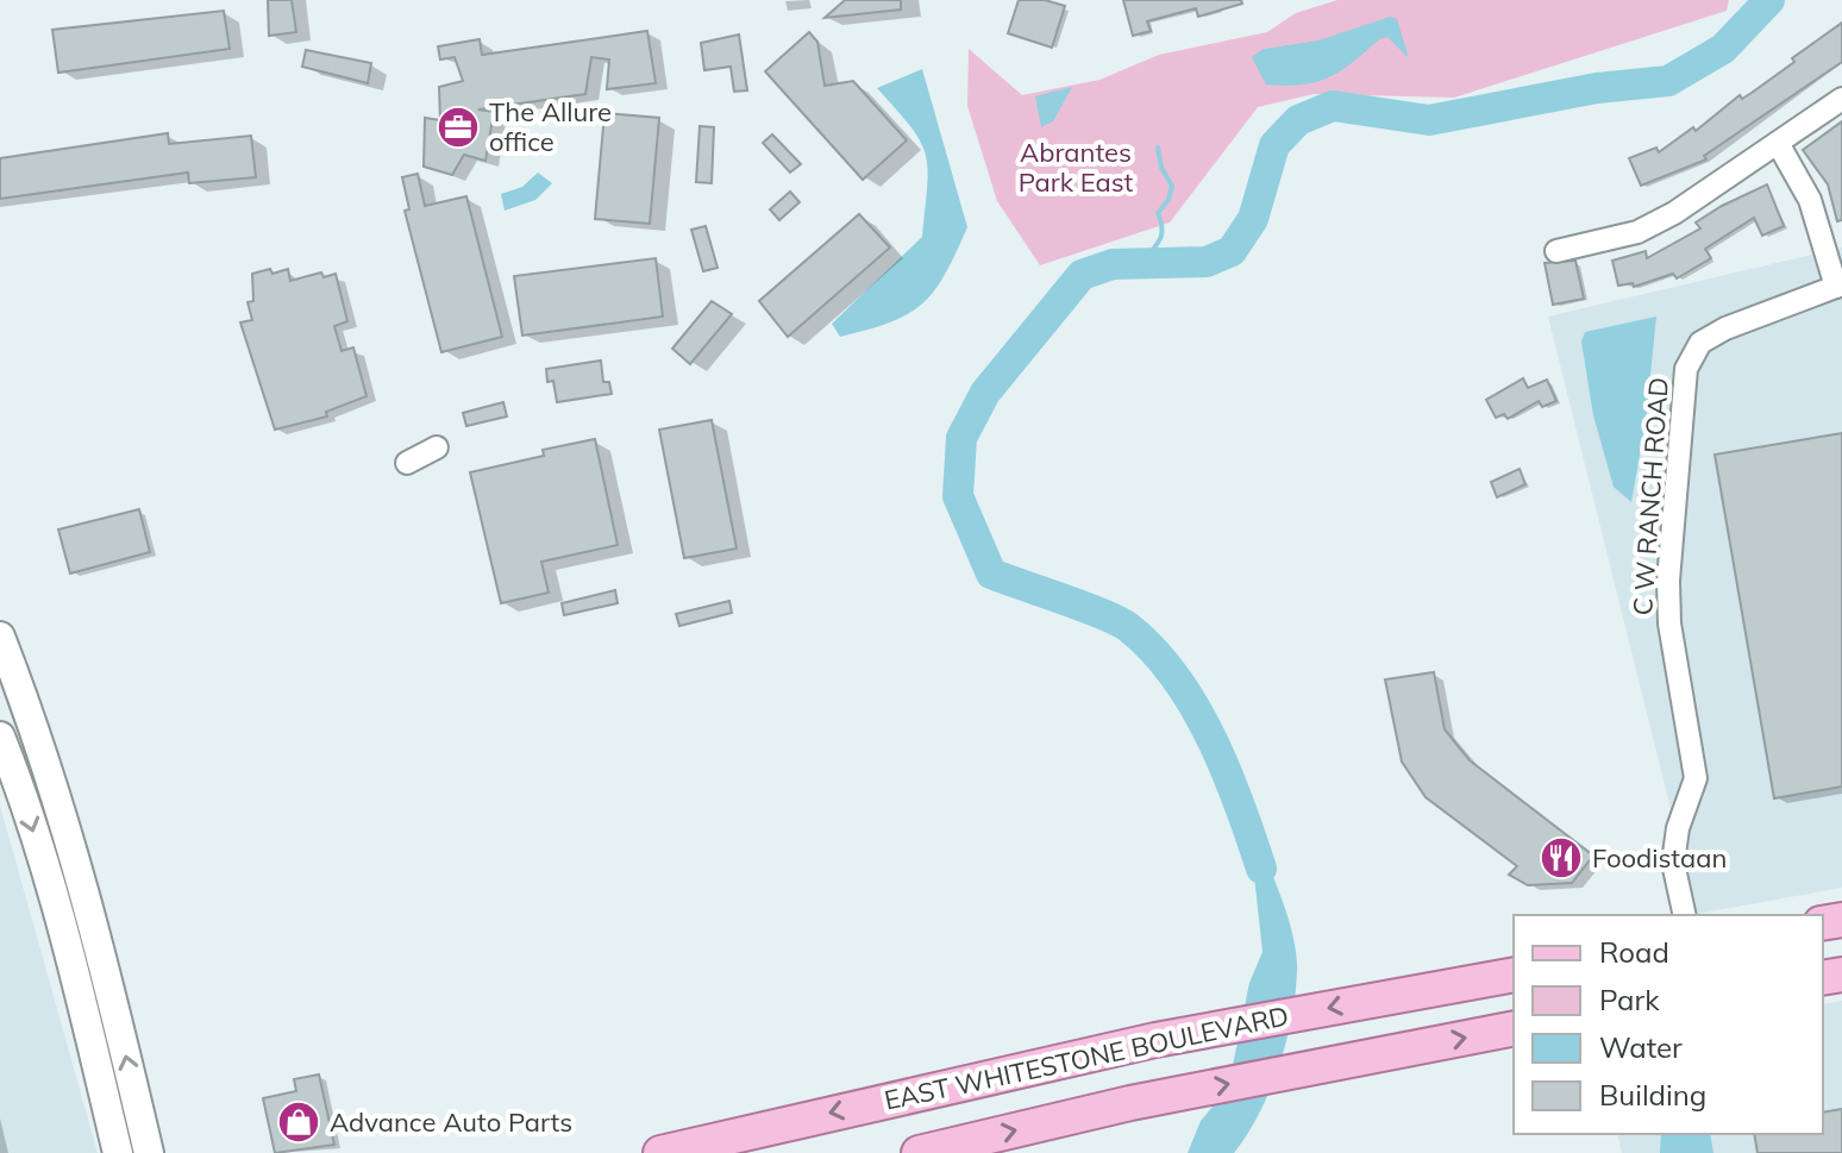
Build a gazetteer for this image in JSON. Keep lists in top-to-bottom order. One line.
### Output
{"streets":{"main road":["EAST WHITESTONE BOULEVARD"],"street":["C W RANCH ROAD"]},"parks":["Abrantes Park East"],"places":{"office":["The Allure office"],"restaurant":["Foodistaan"],"shop":["Advance Auto Parts"]},"legend":["Road","Park","Water","Building"]}
